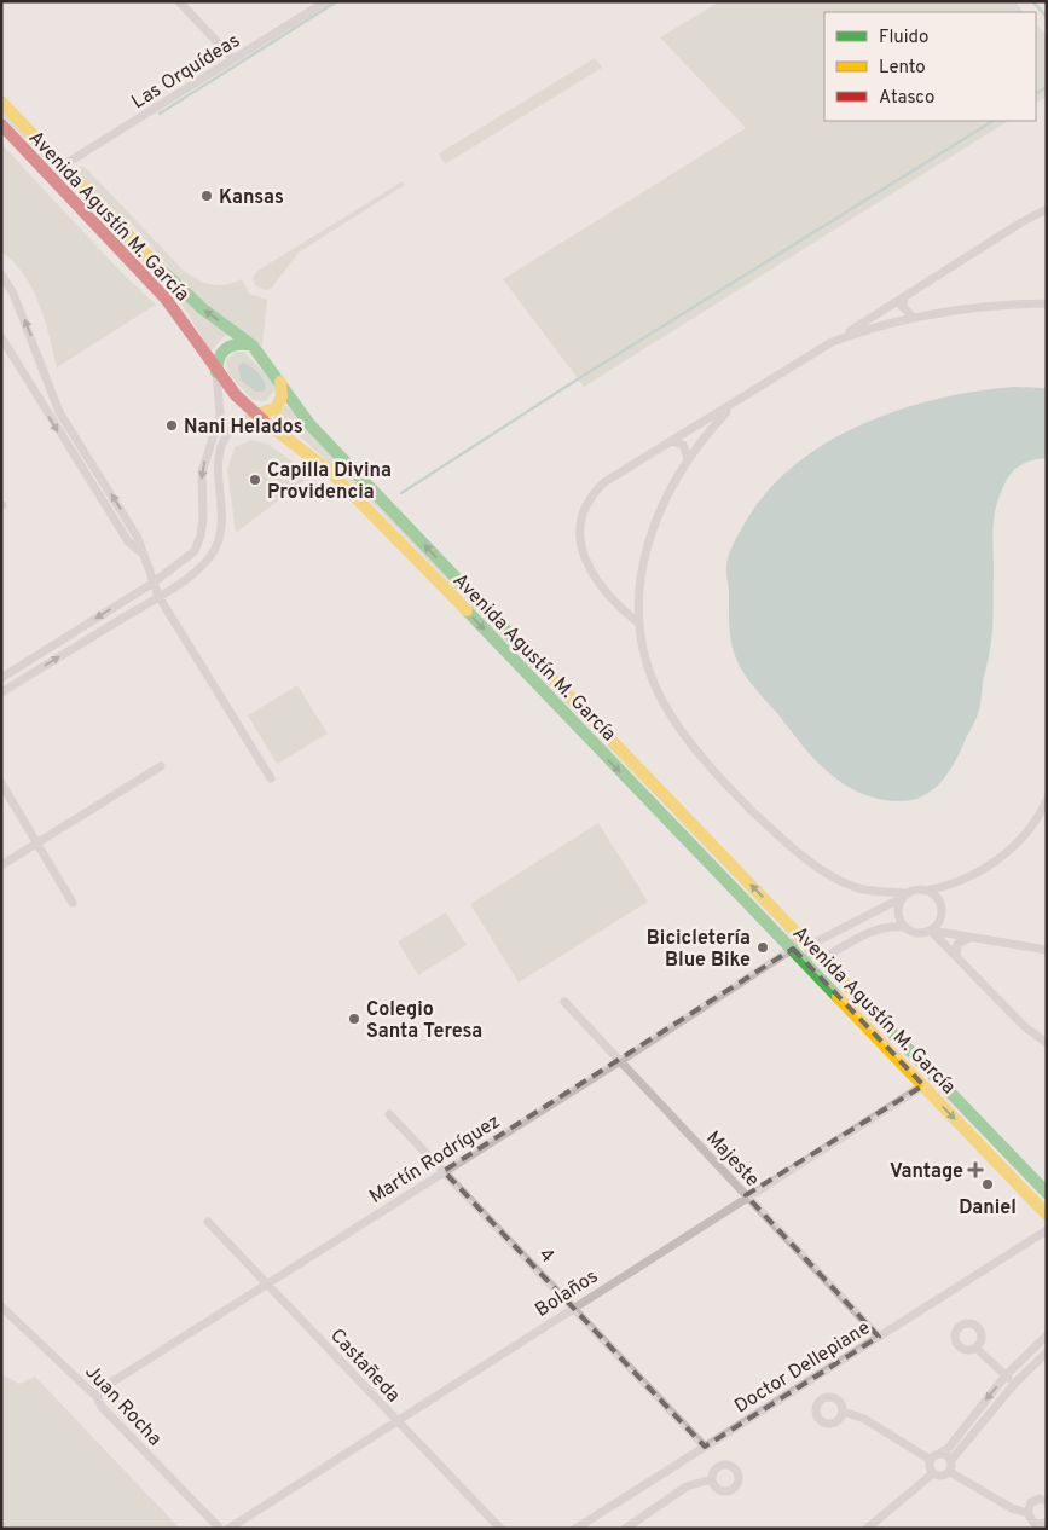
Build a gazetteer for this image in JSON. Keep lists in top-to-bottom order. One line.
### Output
{"streets":{"main road":["Avenida Agustín M. García"],"street":["Las Orquídeas","Martín Rodríguez","Majeste","4","Bolaños","Castañeda","Doctor Dellepiane","Juan Rocha"]},"crossings":[["Las Orquídeas","Avenida Agustín M. García"],["Avenida Agustín M. García","Martín Rodríguez"],["Avenida Agustín M. García","Bolaños"],["Martín Rodríguez","Majeste"],["Martín Rodríguez","4"],["Martín Rodríguez","Castañeda"],["Martín Rodríguez","Juan Rocha"],["Majeste","Bolaños"],["Majeste","Doctor Dellepiane"],["4","Bolaños"],["4","Doctor Dellepiane"],["Bolaños","Castañeda"]],"places":{"other":["Kansas","Nani Helados","Capilla Divina Providencia","Bicicletería Blue Bike","Colegio Santa Teresa","Daniel"],"health":["Vantage"]},"legend":["Fluido","Lento","Atasco"]}
